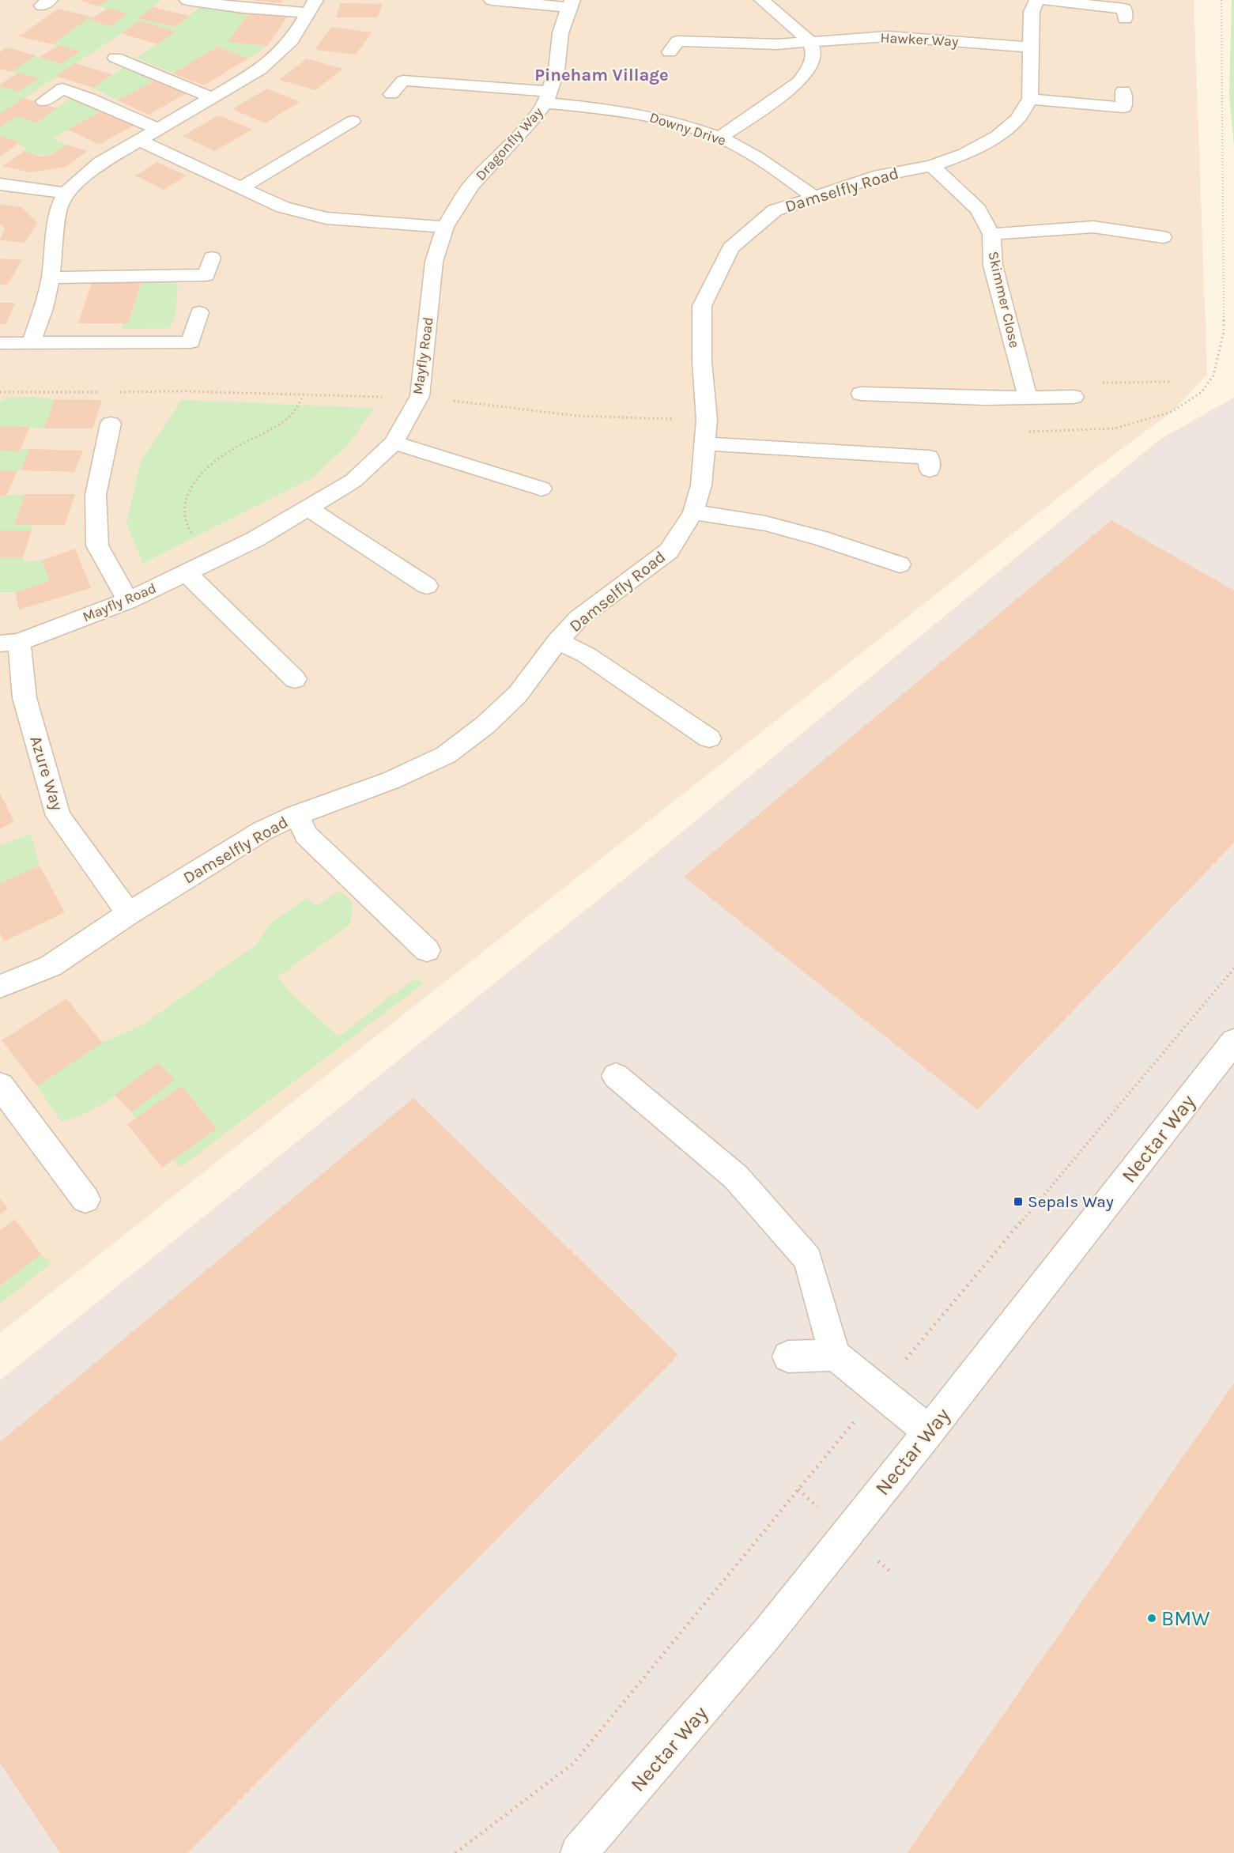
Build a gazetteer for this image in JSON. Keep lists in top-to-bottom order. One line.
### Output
{"streets":{"street":["Hawker Way","Downy Drive","Dragonfly Way","Damselfly Road","Skimmer Close","Mayfly Road","Azure Way","Nectar Way"]},"crossings":[["Downy Drive","Dragonfly Way"],["Downy Drive","Damselfly Road"],["Dragonfly Way","Mayfly Road"],["Damselfly Road","Skimmer Close"],["Damselfly Road","Azure Way"],["Mayfly Road","Azure Way"]],"districts":["Pineham Village"],"places":{"transit":["Sepals Way"],"other":["BMW"]}}
